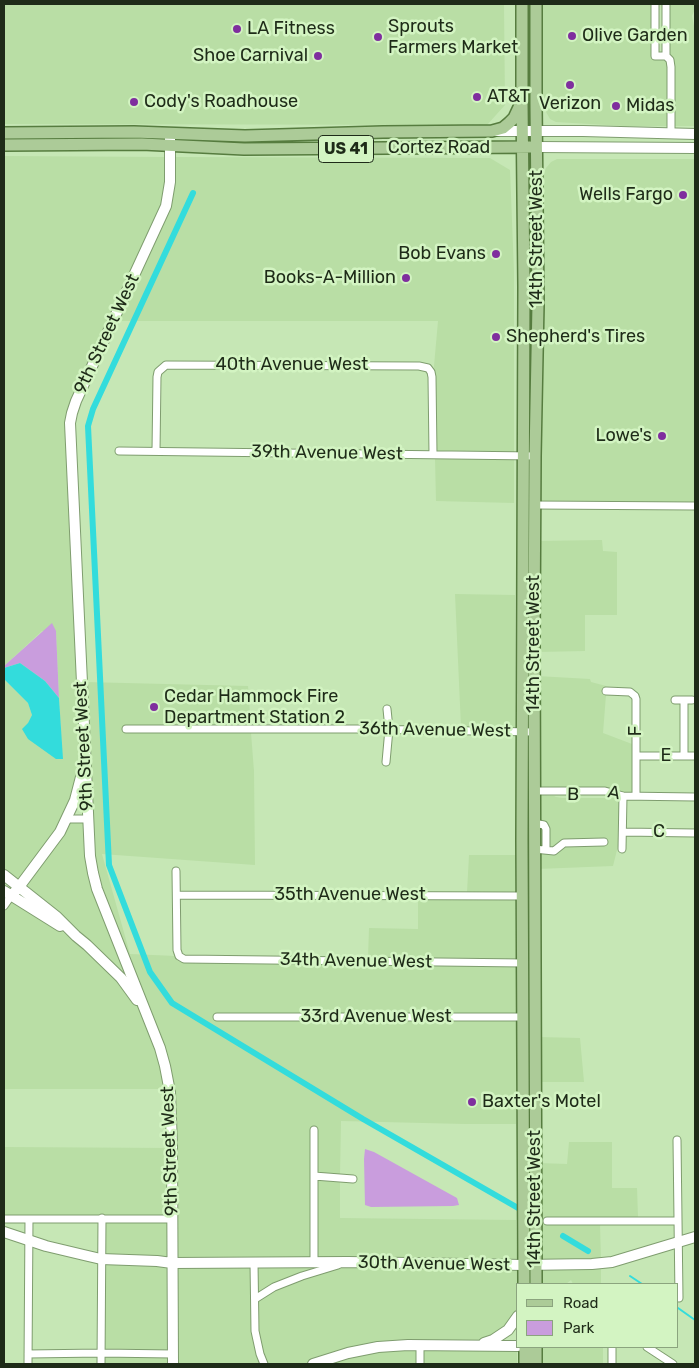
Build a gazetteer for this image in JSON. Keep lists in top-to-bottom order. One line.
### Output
{"streets":{"main road":["Cortez Road","US 41","14th Street West","9th Street West","30th Avenue West"],"street":["40th Avenue West","39th Avenue West","36th Avenue West","F","E","A","C","35th Avenue West","34th Avenue West","33rd Avenue West"]},"crossings":[["Cortez Road","US 41"],["Cortez Road","14th Street West"],["Cortez Road","9th Street West"],["US 41","14th Street West"],["14th Street West","39th Avenue West"],["14th Street West","36th Avenue West"],["14th Street West","A"],["14th Street West","35th Avenue West"],["14th Street West","34th Avenue West"],["14th Street West","33rd Avenue West"],["14th Street West","30th Avenue West"],["9th Street West","30th Avenue West"],["40th Avenue West","39th Avenue West"],["F","E"],["F","A"],["35th Avenue West","34th Avenue West"]],"places":["LA Fitness","Olive Garden","Sprouts Farmers Market","Shoe Carnival","Verizon","AT&T","Cody's Roadhouse","Midas","Wells Fargo","Bob Evans","Books-A-Million","Shepherd's Tires","Lowe's","Cedar Hammock Fire Department Station 2","Baxter's Motel"],"legend":["Road","Park"]}
